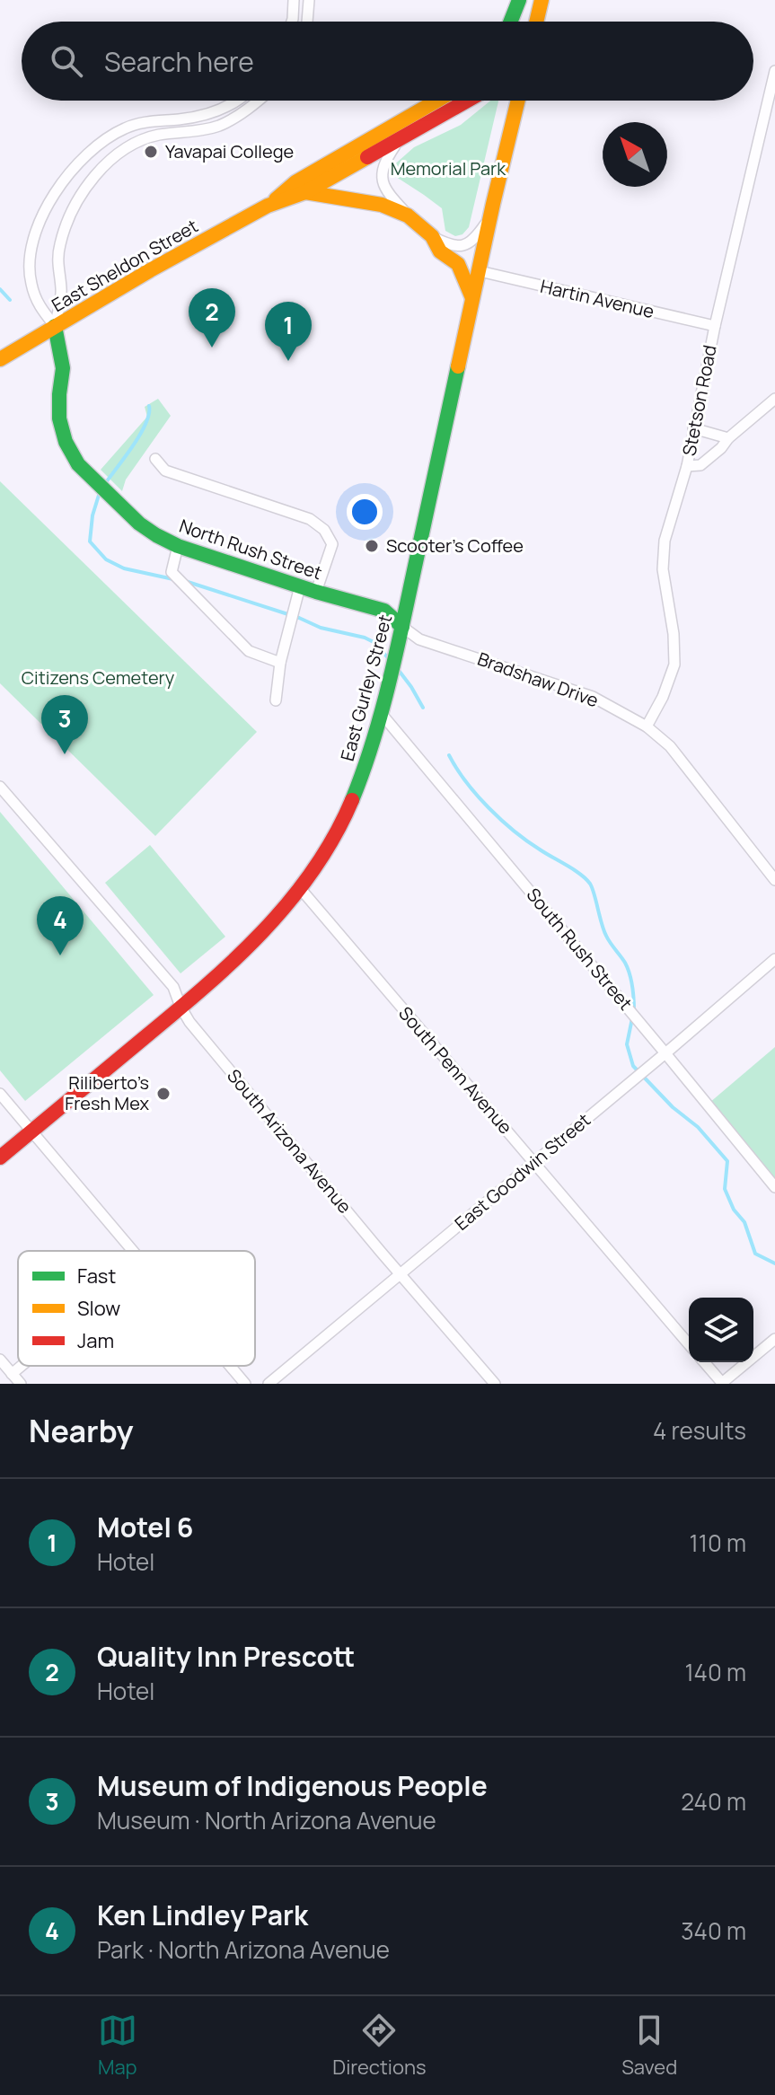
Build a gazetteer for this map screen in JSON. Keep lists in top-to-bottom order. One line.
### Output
{"streets":{"main road":["East Sheldon Street","North Rush Street","East Gurley Street"],"street":["Hartin Avenue","Stetson Road","Bradshaw Drive","South Rush Street","South Penn Avenue","South Arizona Avenue","East Goodwin Street"]},"crossings":[["East Sheldon Street","North Rush Street"],["Hartin Avenue","Stetson Road"],["Hartin Avenue","East Gurley Street"],["Stetson Road","Bradshaw Drive"],["North Rush Street","Bradshaw Drive"],["North Rush Street","East Gurley Street"],["Bradshaw Drive","East Gurley Street"],["East Gurley Street","South Rush Street"],["East Gurley Street","South Penn Avenue"],["East Gurley Street","South Arizona Avenue"],["South Rush Street","East Goodwin Street"],["South Penn Avenue","East Goodwin Street"],["South Arizona Avenue","East Goodwin Street"]],"parks":["Memorial Park","Citizens Cemetery"],"places":["Yavapai College","Scooter's Coffee","Riliberto’s Fresh Mex"],"legend":["Fast","Slow","Jam"],"north":"top left","page":{"search":"Search here","pins":["2","1","3","4"],"heading":["Nearby","4 results"],"list":[{"mark":"1","name":"Motel 6","note":"Hotel","value":"110 m"},{"mark":"2","name":"Quality Inn Prescott","note":"Hotel","value":"140 m"},{"mark":"3","name":"Museum of Indigenous People","note":"Museum · North Arizona Avenue","value":"240 m"},{"mark":"4","name":"Ken Lindley Park","note":"Park · North Arizona Avenue","value":"340 m"}],"nav":["Map","Directions","Saved"]}}
